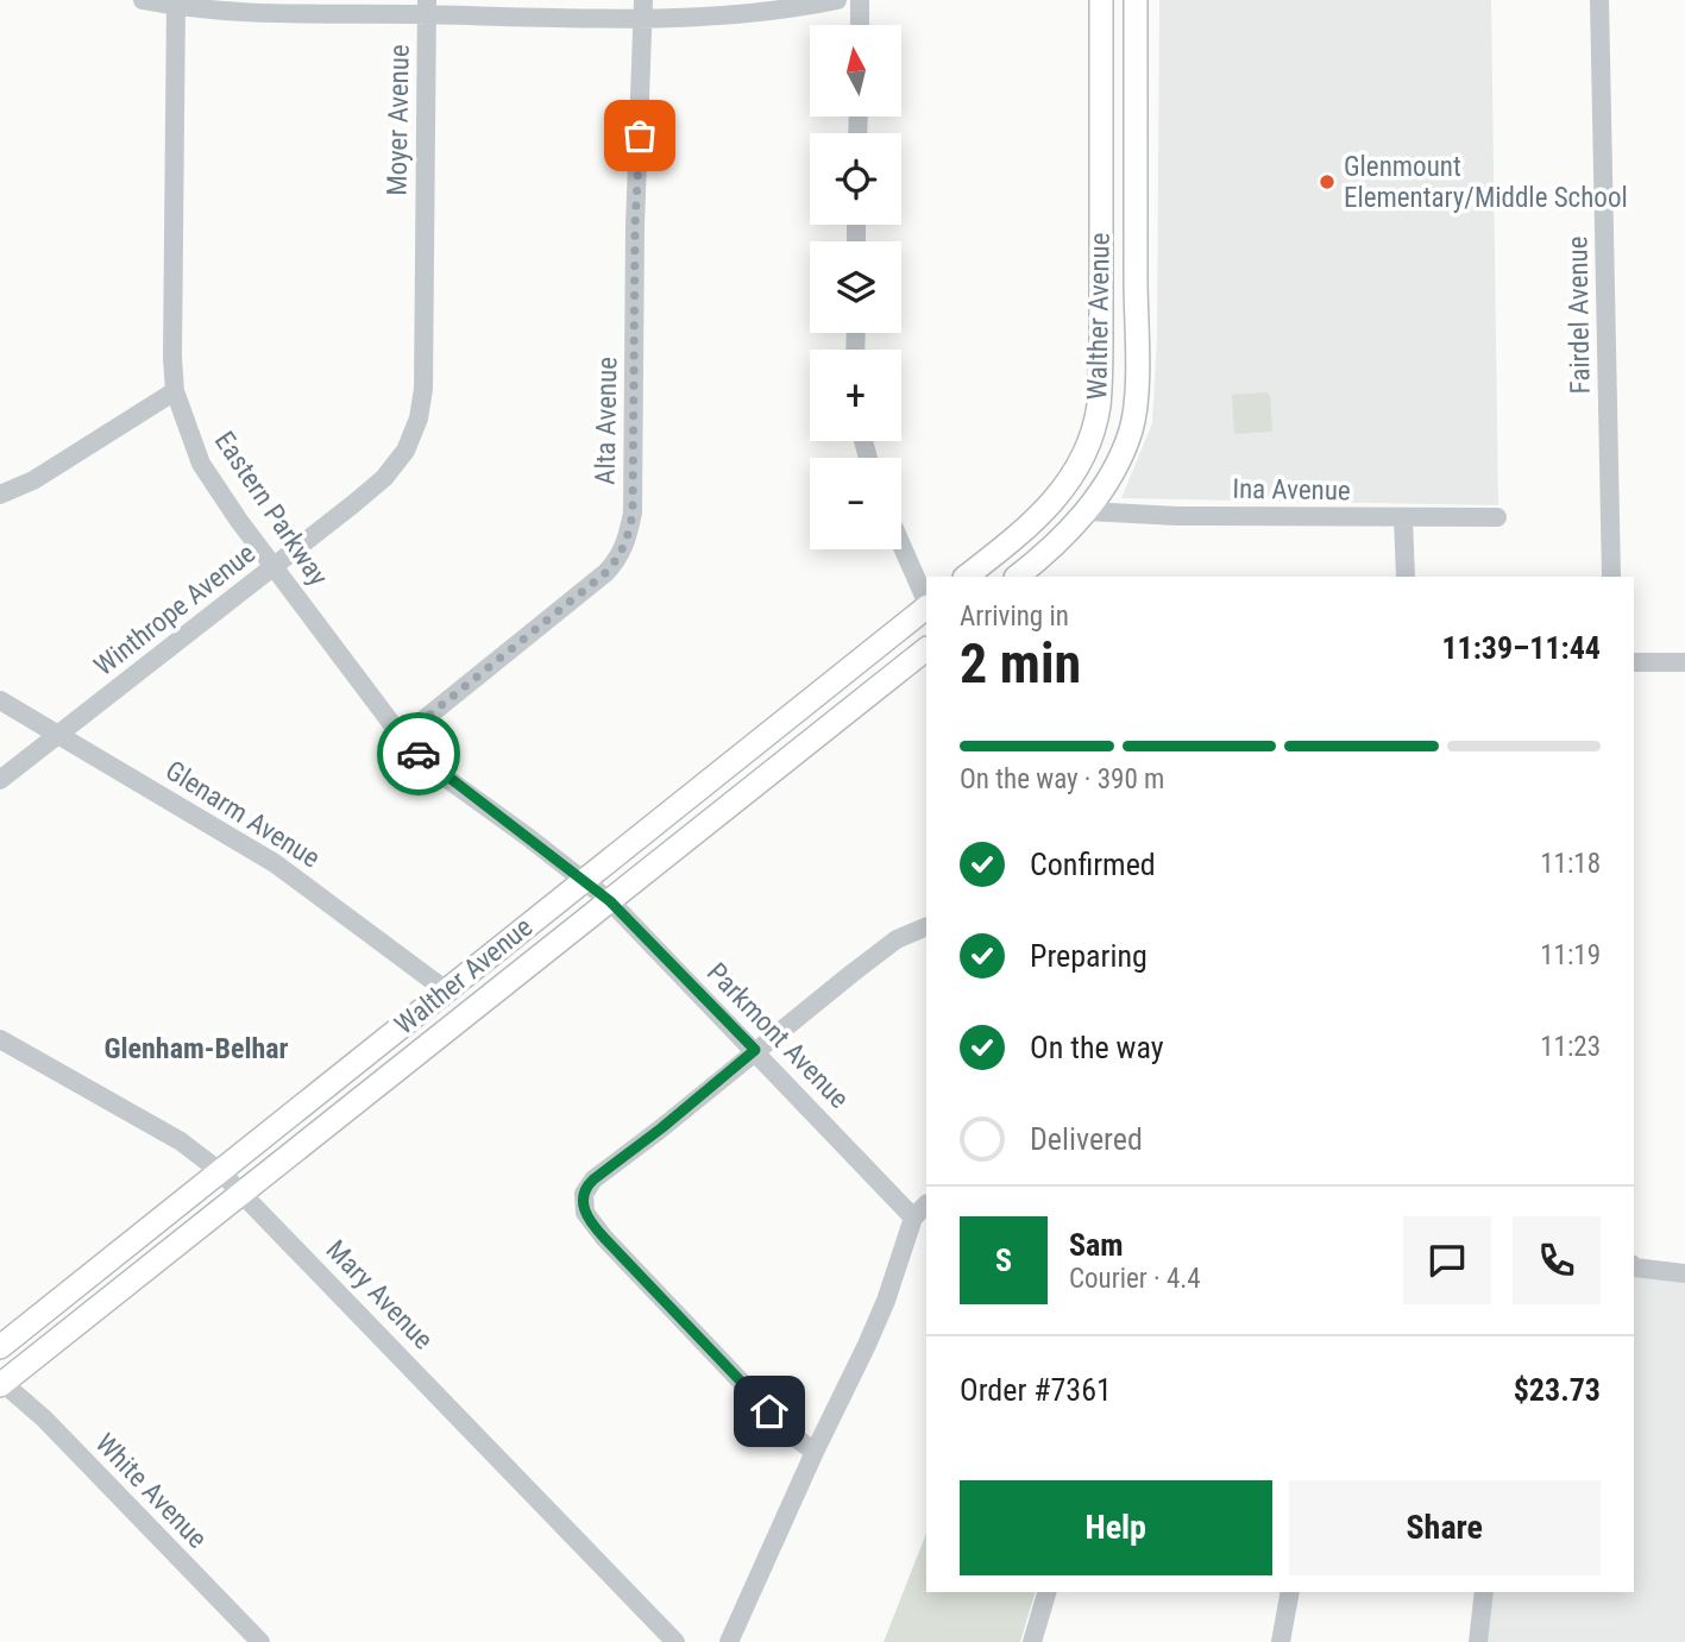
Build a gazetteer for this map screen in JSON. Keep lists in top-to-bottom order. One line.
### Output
{"streets":{"main road":["Walther Avenue"],"street":["Moyer Avenue","Fairdel Avenue","Alta Avenue","Ina Avenue","Eastern Parkway","Winthrope Avenue","Glenarm Avenue","Parkmont Avenue","Mary Avenue","White Avenue"]},"crossings":[["Moyer Avenue","Winthrope Avenue"],["Walther Avenue","Ina Avenue"],["Walther Avenue","Eastern Parkway"],["Walther Avenue","Glenarm Avenue"],["Walther Avenue","Parkmont Avenue"],["Walther Avenue","Mary Avenue"],["Walther Avenue","White Avenue"],["Alta Avenue","Eastern Parkway"],["Eastern Parkway","Winthrope Avenue"],["Eastern Parkway","Parkmont Avenue"],["Winthrope Avenue","Glenarm Avenue"]],"districts":["Glenham-Belhar"],"places":["Glenmount Elementary/Middle School"],"north":"top","page":{"map_buttons":["+","−"],"heading":["2 min","Arriving in","11:39–11:44"],"panel":["Sam","Courier · 4.4","Order #7361","$23.73"],"bar":"On the way · 390 m","list":[["Confirmed","11:18"],["Preparing","11:19"],["On the way","11:23"],"Delivered"],"round":"S","buttons":["Help","Share"]}}
